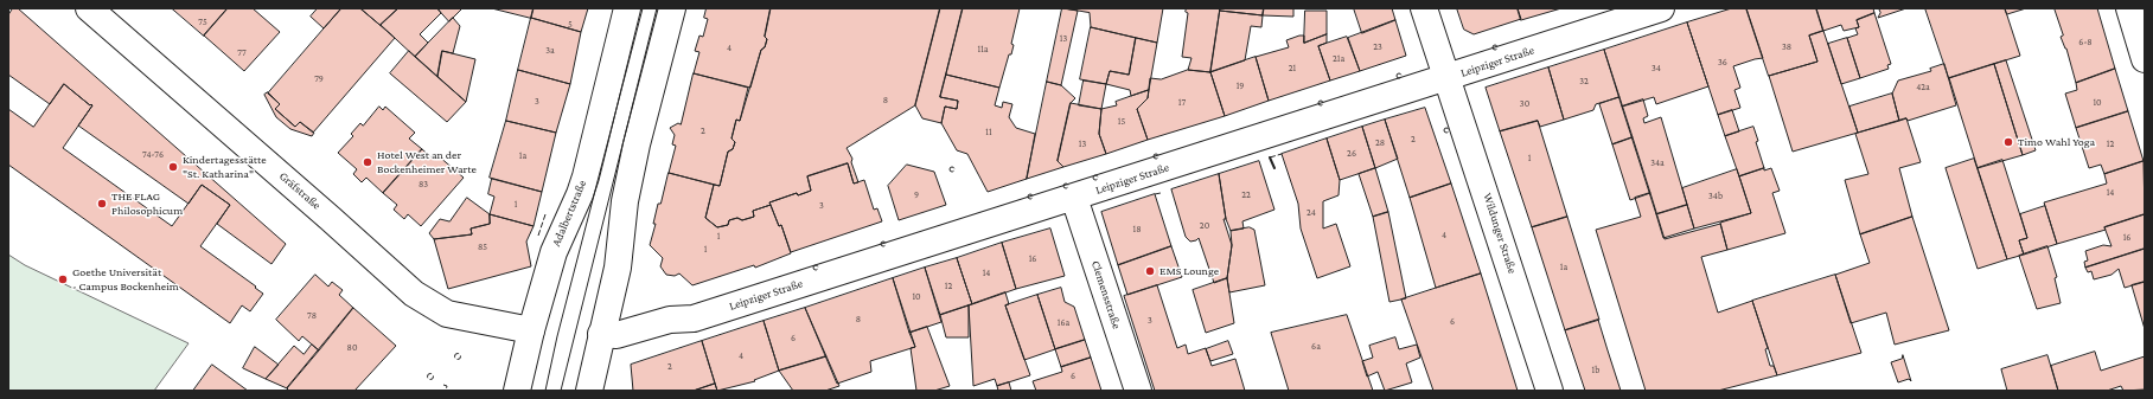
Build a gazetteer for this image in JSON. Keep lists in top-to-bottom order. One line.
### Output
{"streets":{"street":["Leipziger Straße","Gräfstraße","Adalbertstraße","Wildunger Straße","Clemensstraße"]},"crossings":[["Leipziger Straße","Wildunger Straße"],["Leipziger Straße","Clemensstraße"],["Gräfstraße","Adalbertstraße"]],"places":["Timo Wahl Yoga","Hotel West an der Bockenheimer Warte","Kindertagesstätte \"St. Katharina\"","THE FLAG Philosophicum","EMS Lounge","Goethe Universität - Campus Bockenheim"],"house_numbers":["75","5","13","6-8","23","38","4","11a","3a","77","21a","36","21","34","79","32","19","42a","8","3","17","10","30","15","2","11","2","28","13","12","26","74-76","1a","1","34a","83","14","9","22","34b","1","3","24","20","18","4","1","16","85","1","16","1a","14","12","10","78","8","3","6","16a","6","6a","80","4","2","1b","6"]}
